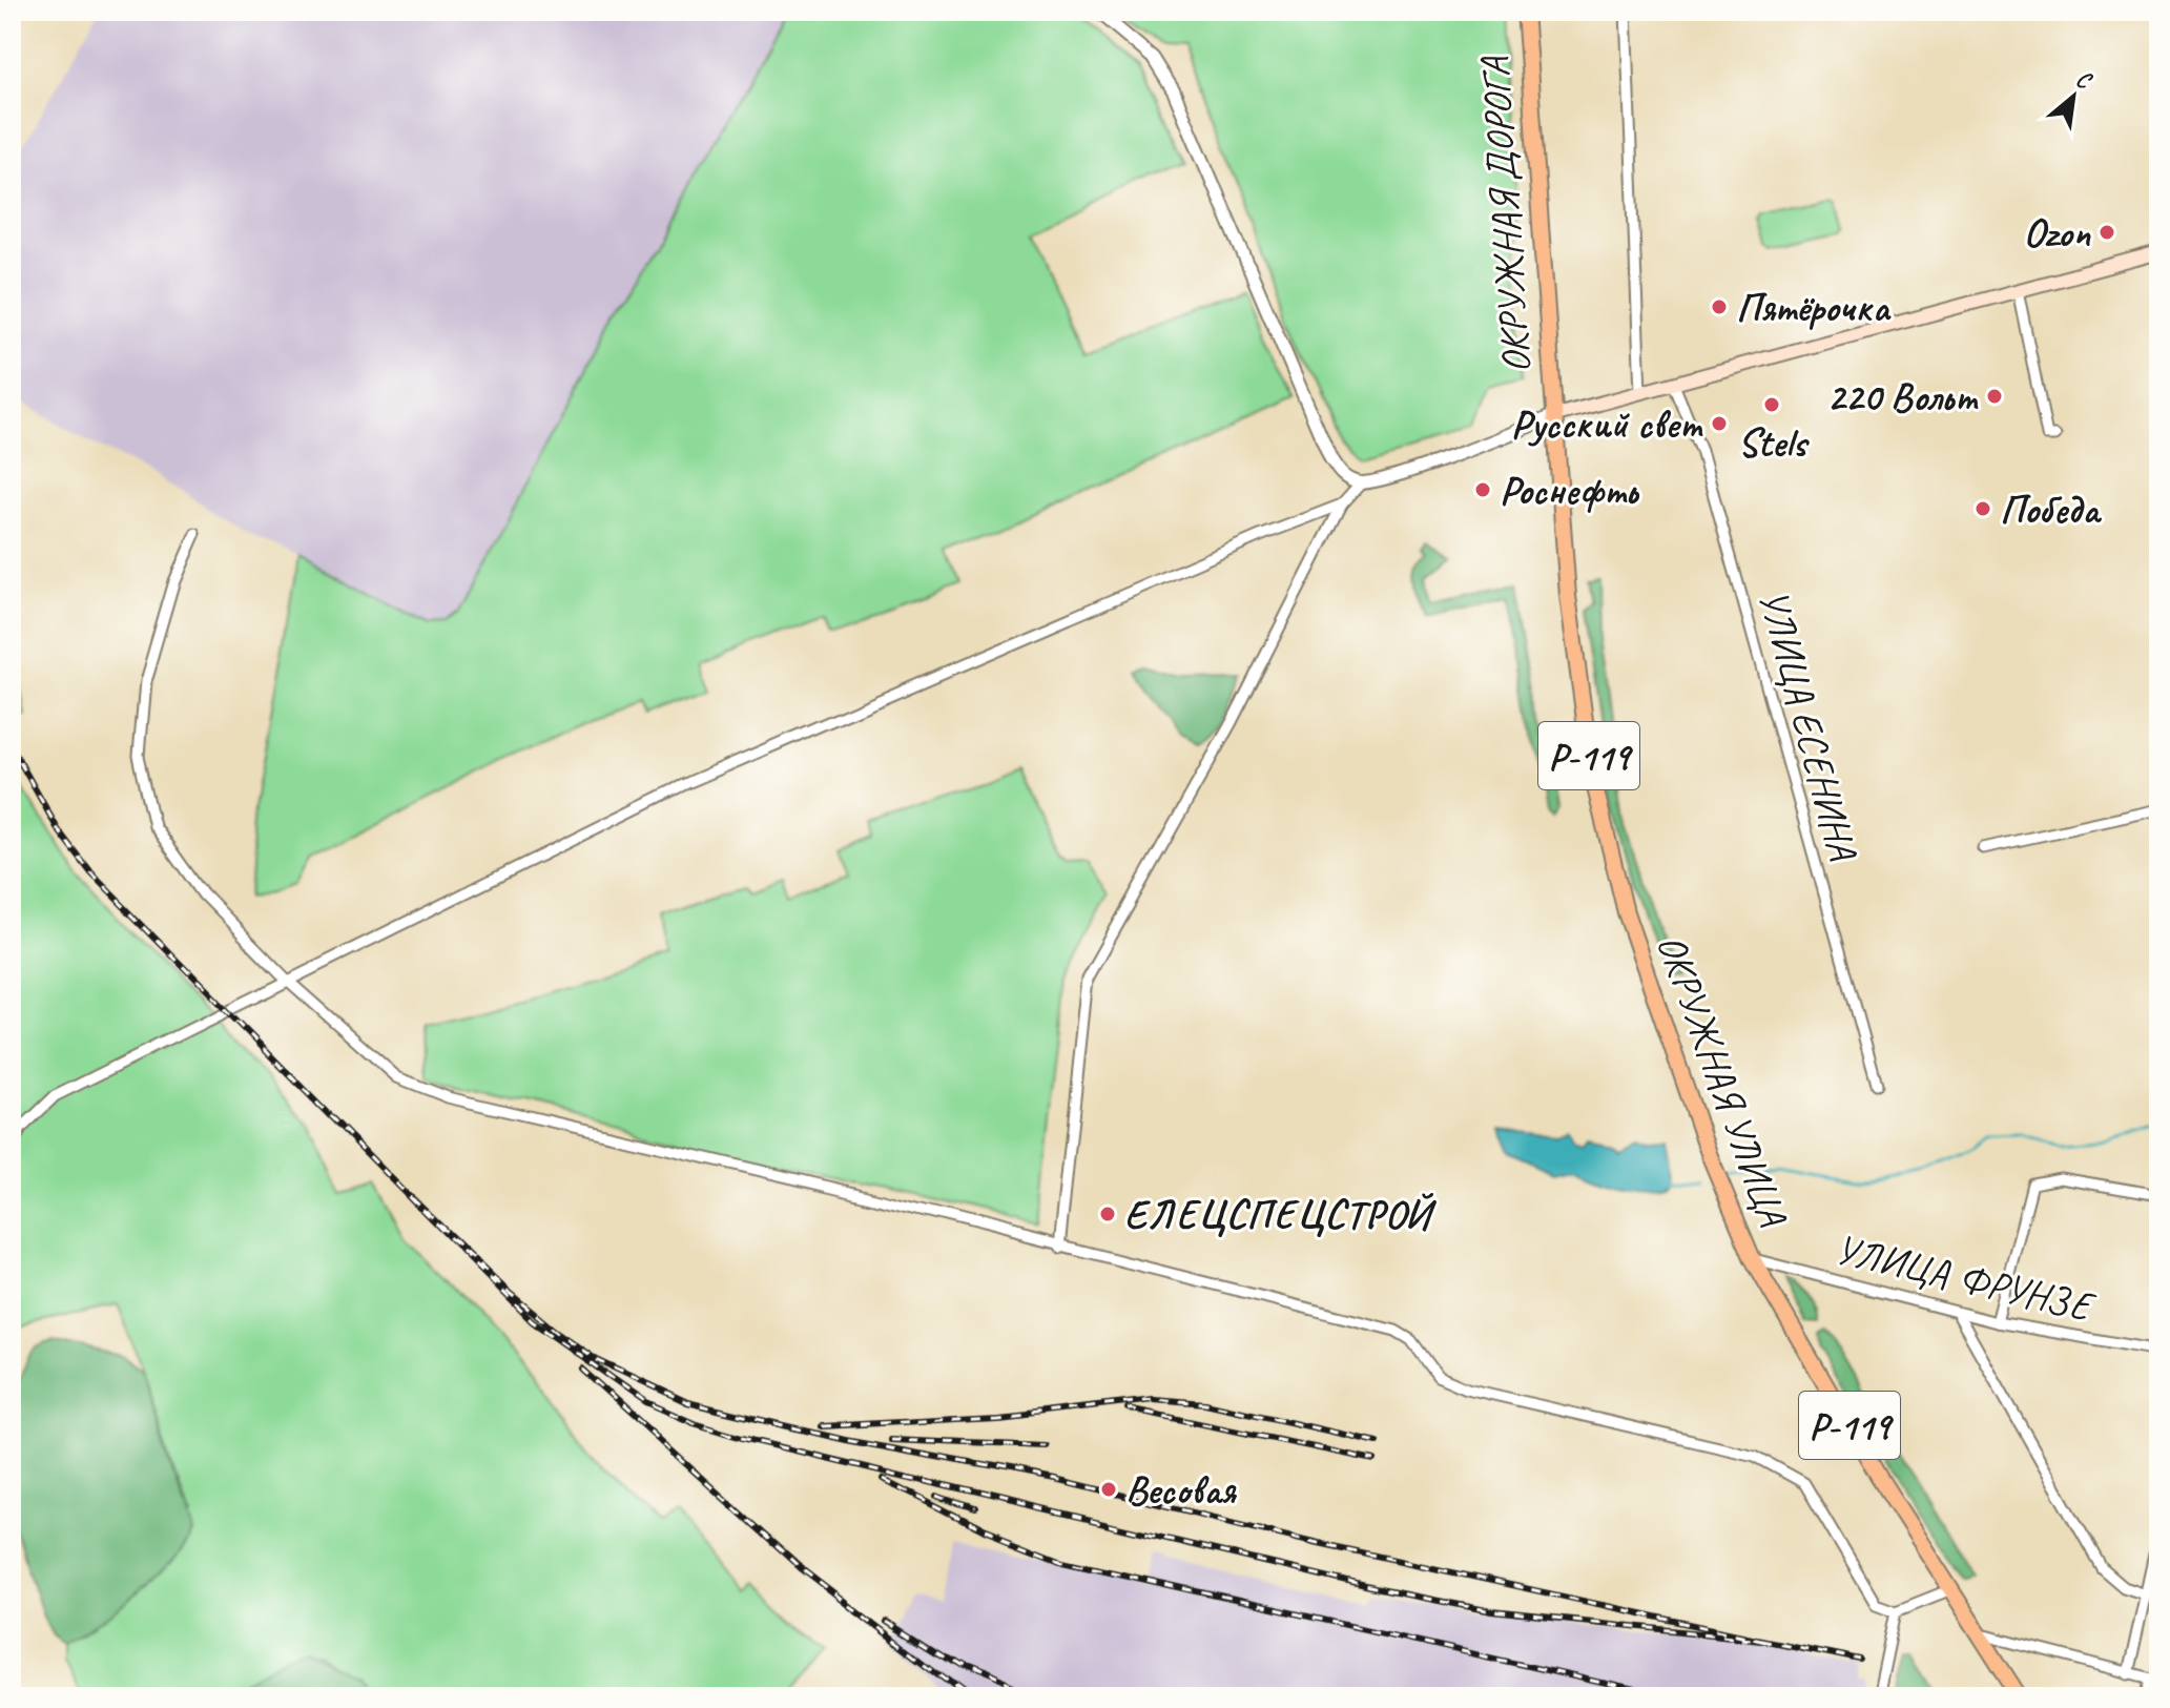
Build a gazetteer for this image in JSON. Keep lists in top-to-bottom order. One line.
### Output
{"streets":{"highway":["ОКРУЖНАЯ ДОРОГА","Р-119","ОКРУЖНАЯ УЛИЦА"],"street":["УЛИЦА ЕСЕНИНА","УЛИЦА ФРУНЗЕ"]},"crossings":[["ОКРУЖНАЯ ДОРОГА","ОКРУЖНАЯ УЛИЦА"],["ОКРУЖНАЯ УЛИЦА","УЛИЦА ФРУНЗЕ"]],"places":["Ozon","Пятёрочка","220 Вольт","Stels","Русский свет","Роснефть","Победа","ЕЛЕЦСПЕЦСТРОЙ","Весовая"],"north":"top right"}
